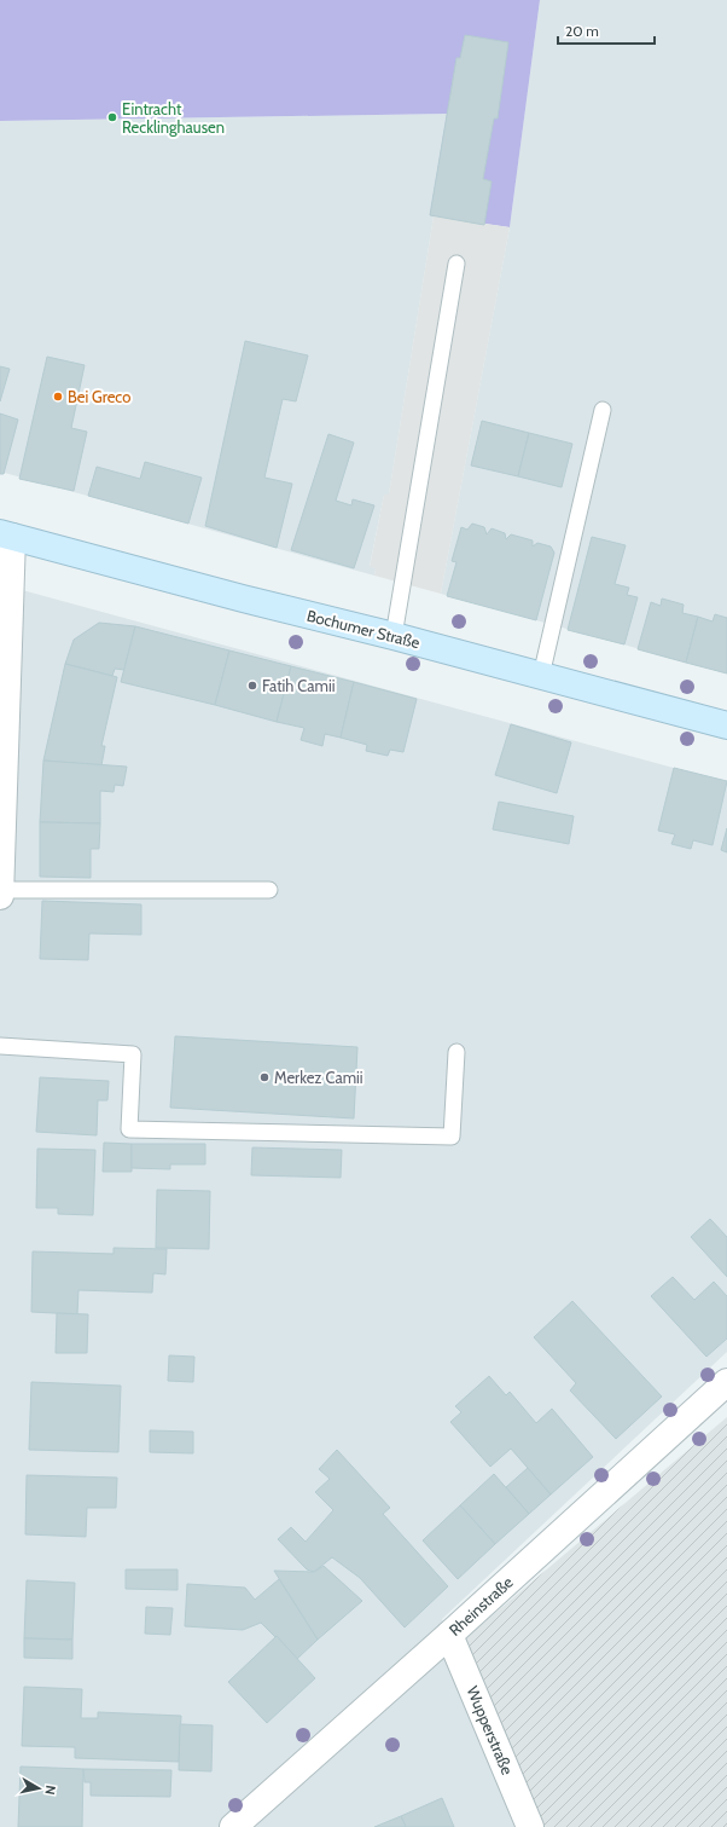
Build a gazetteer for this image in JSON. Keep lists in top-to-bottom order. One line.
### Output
{"streets":{"main road":["Bochumer Straße"],"street":["Rheinstraße","Wupperstraße"]},"crossings":[["Rheinstraße","Wupperstraße"]],"places":["Eintracht Recklinghausen","Bei Greco","Fatih Camii","Merkez Camii"],"scale_bar":"20 m","north":"right"}
